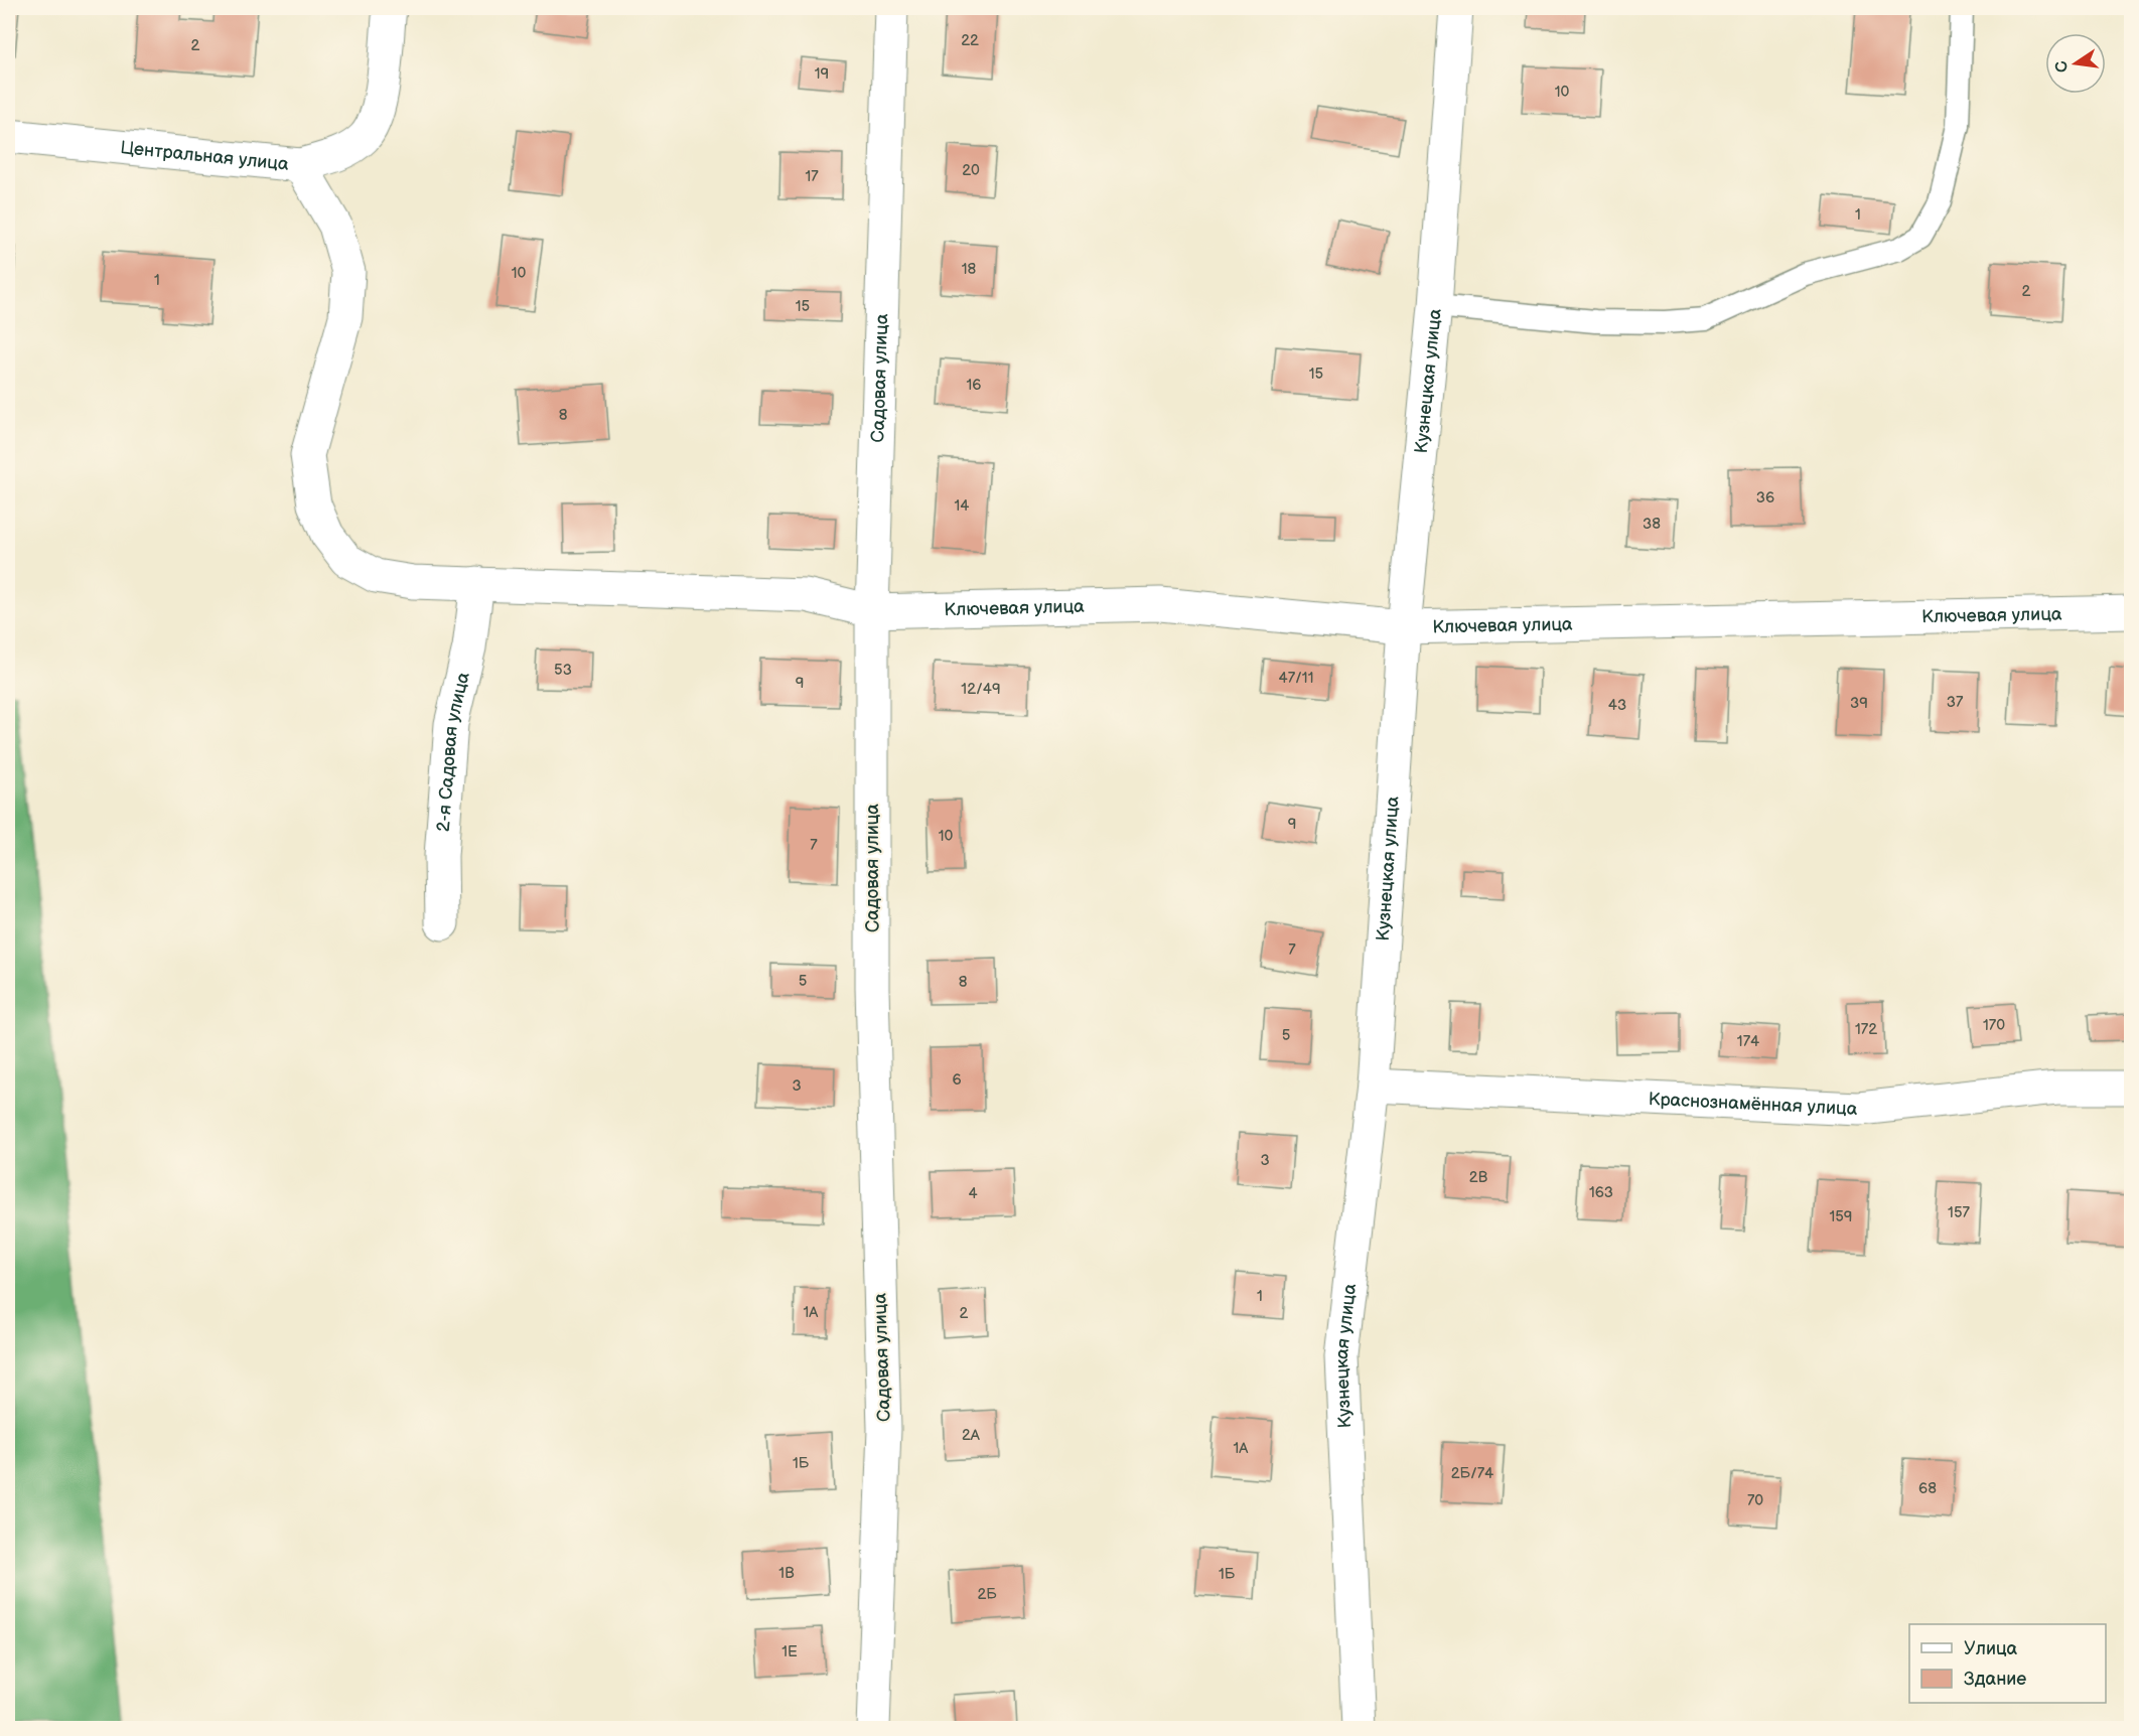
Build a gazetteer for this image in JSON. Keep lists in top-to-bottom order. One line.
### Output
{"streets":{"street":["Центральная улица","Садовая улица","Кузнецкая улица","Ключевая улица","2-я Садовая улица","Краснознамённая улица"]},"crossings":[["Центральная улица","Ключевая улица"],["Садовая улица","Ключевая улица"],["Кузнецкая улица","Ключевая улица"],["Кузнецкая улица","Краснознамённая улица"],["Ключевая улица","2-я Садовая улица"]],"house_numbers":["22","2","19","10","20","17","1","18","10","1","2","15","15","16","8","36","14","38","53","47/11","9","12/49","37","39","43","9","10","7","7","5","8","170","172","5","174","6","3","3","2В","163","4","157","159","1","1А","2","2А","1А","1Б","2Б/74","68","70","1В","1Б","2Б","1Е"],"legend":["Улица","Здание"],"north":"left"}
